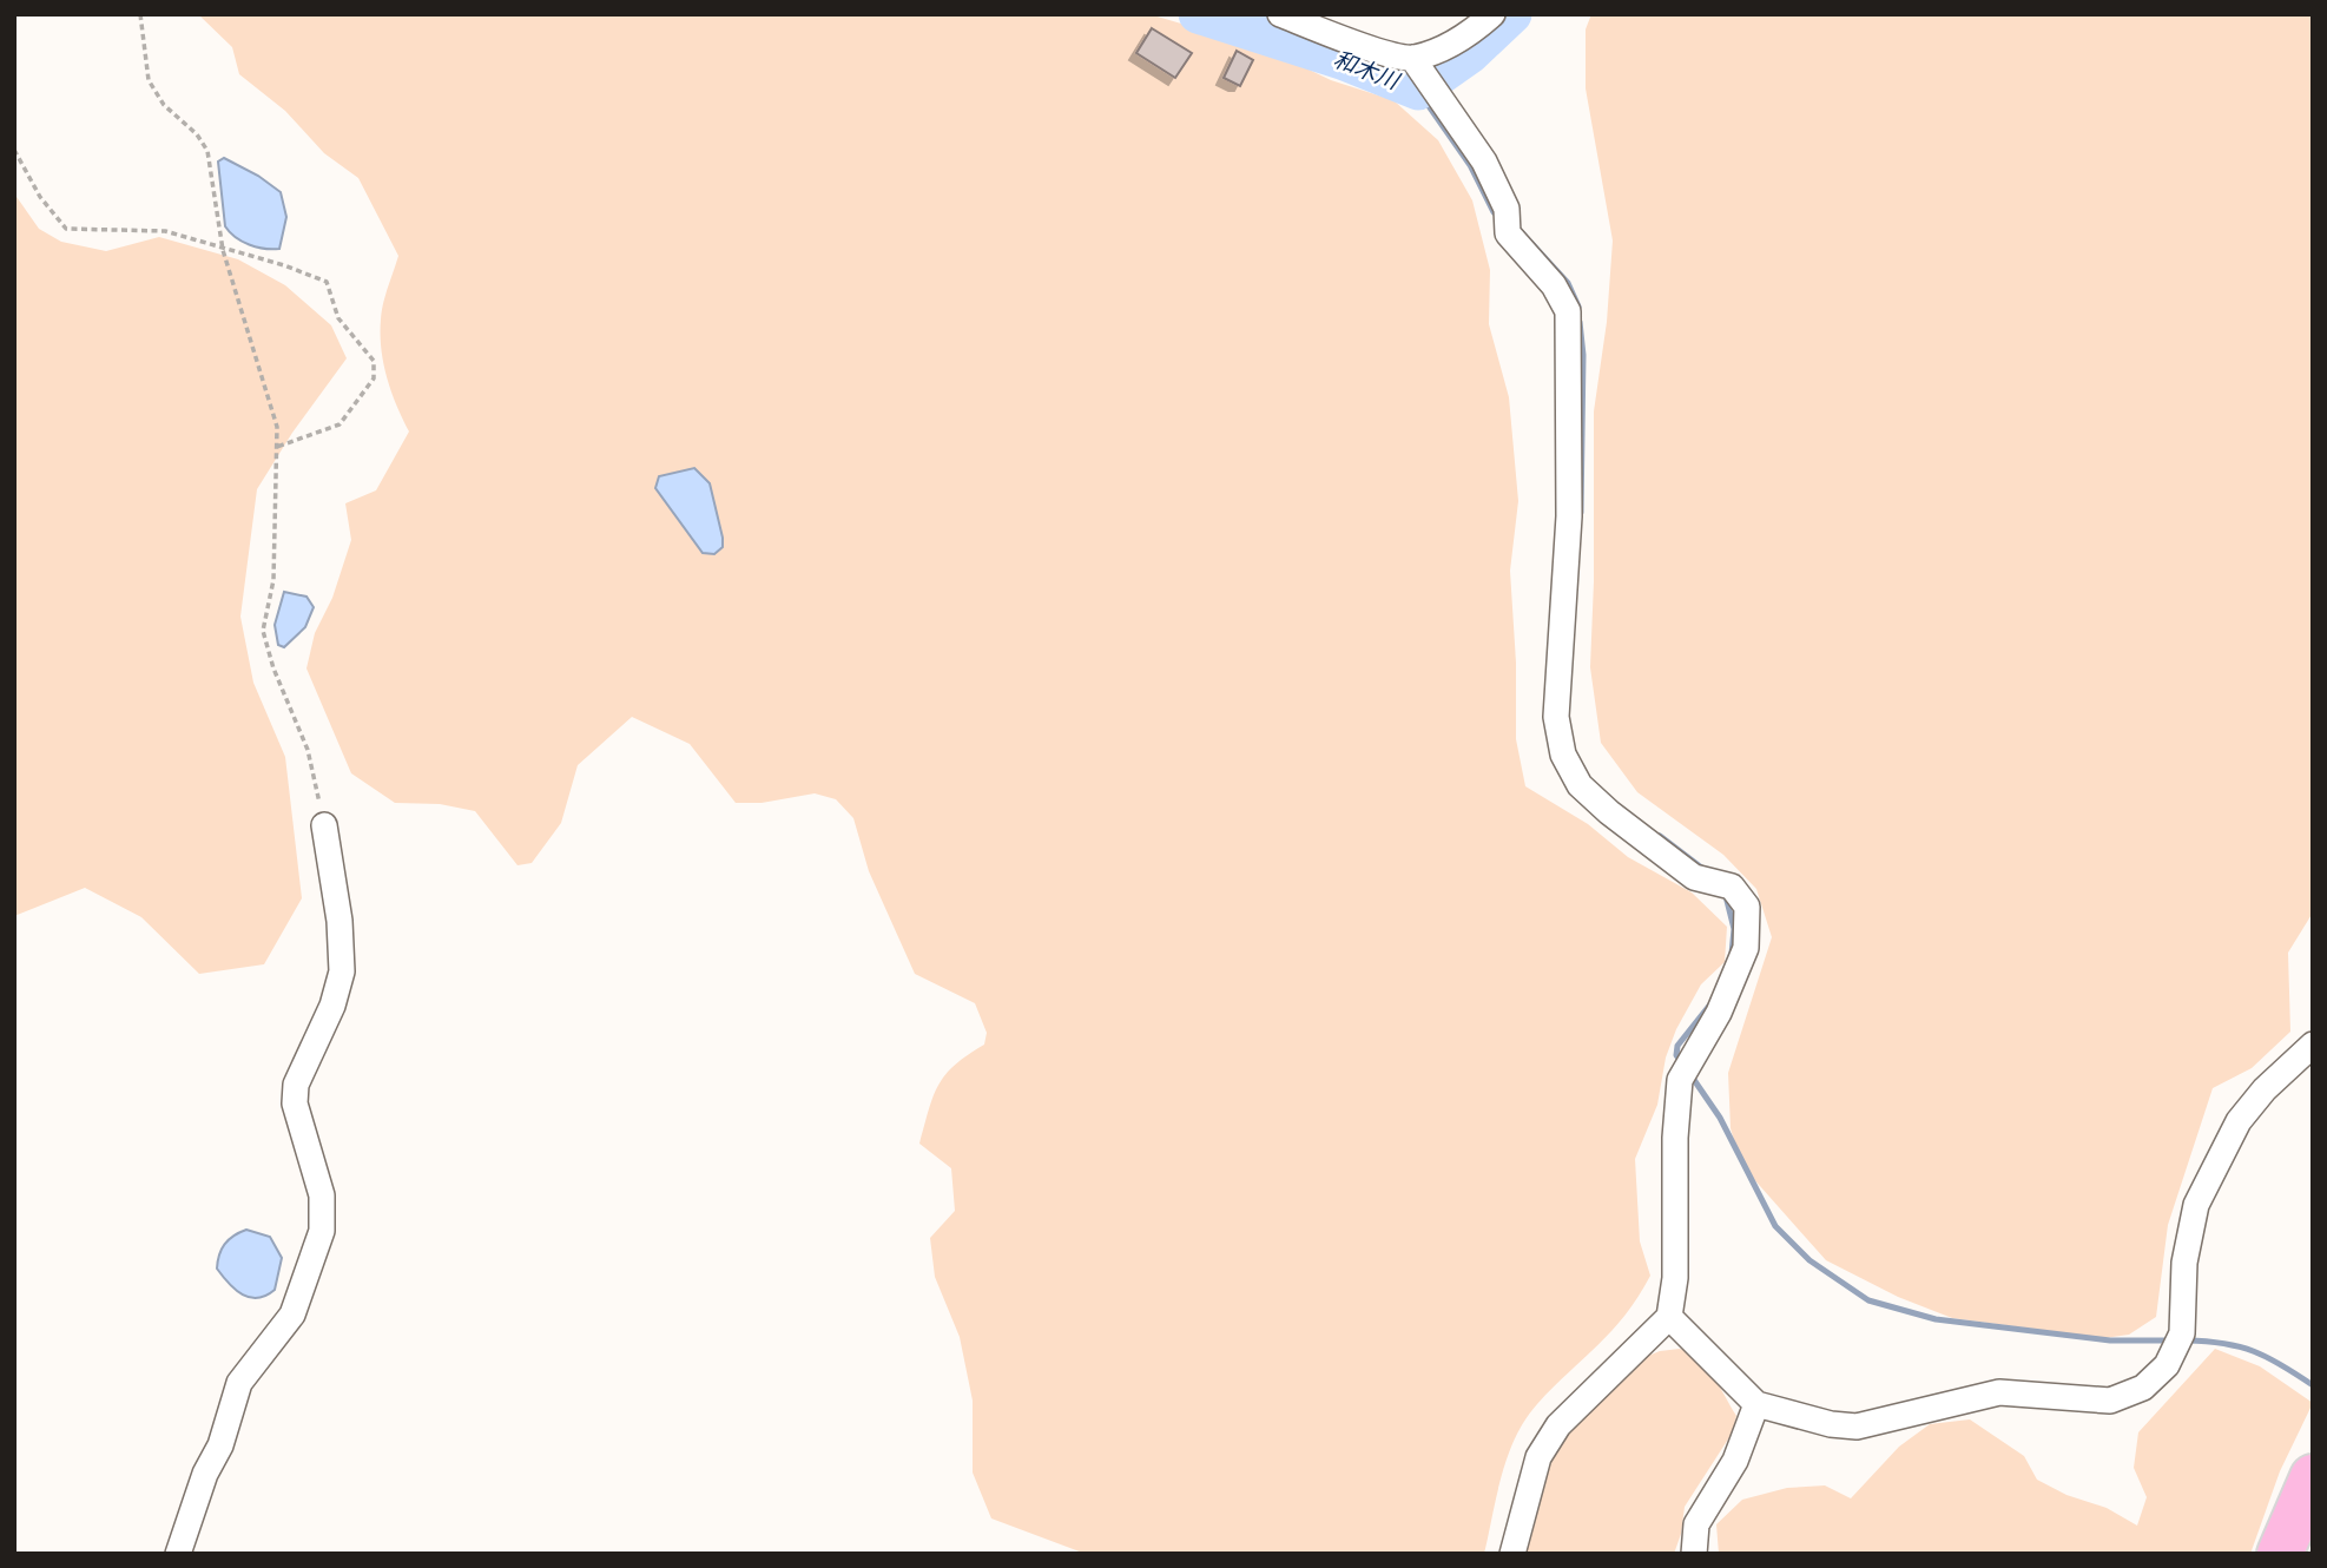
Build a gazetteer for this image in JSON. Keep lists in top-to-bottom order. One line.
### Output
{"water":["和木川"]}
